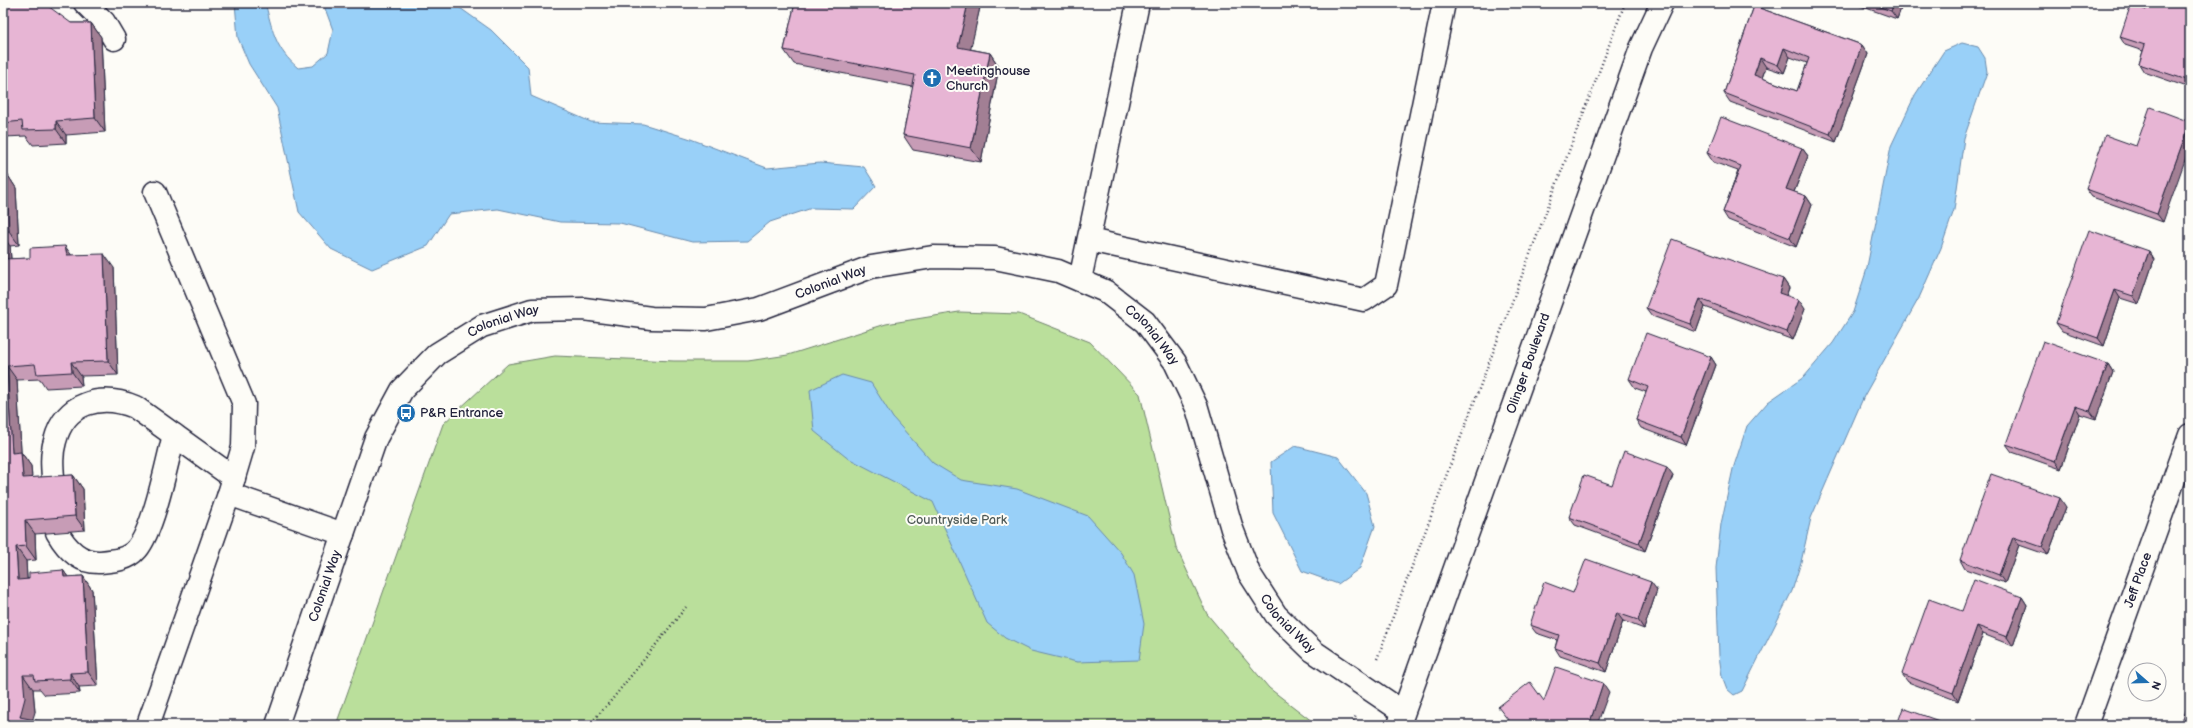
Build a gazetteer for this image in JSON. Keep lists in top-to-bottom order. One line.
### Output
{"streets":{"street":["Colonial Way","Olinger Boulevard","Jeff Place"]},"crossings":[["Colonial Way","Olinger Boulevard"]],"parks":["Countryside Park"],"places":{"church":["Meetinghouse Church"],"bus stop":["P&R Entrance"]},"north":"right"}
